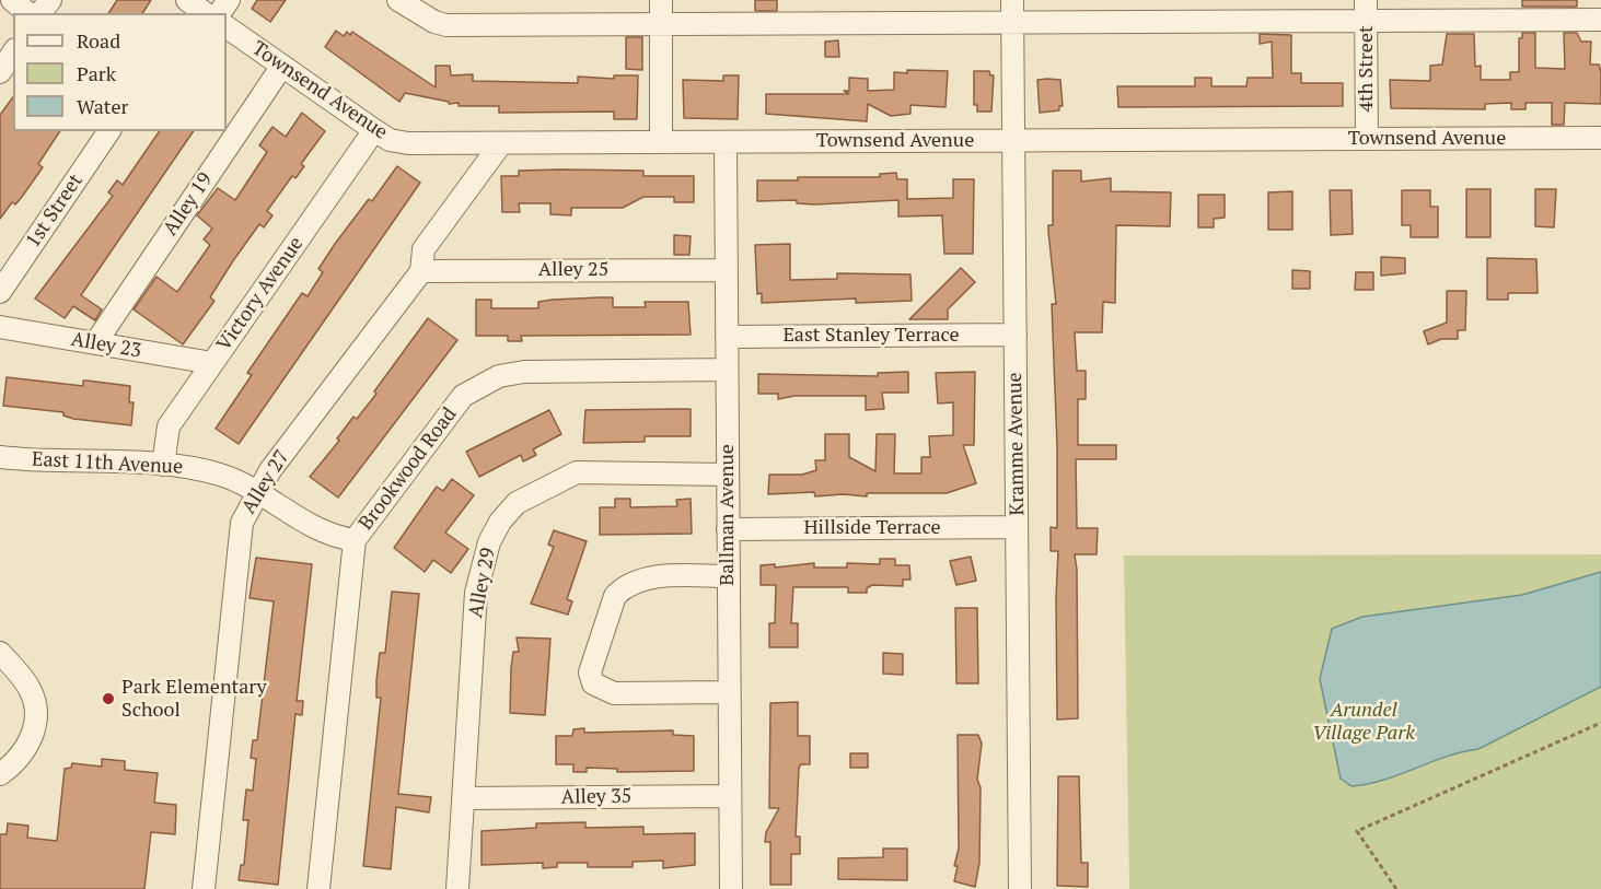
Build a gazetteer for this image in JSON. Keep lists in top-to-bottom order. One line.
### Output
{"streets":{"street":["4th Street","Townsend Avenue","Alley 19","1st Street","Alley 25","Victory Avenue","East Stanley Terrace","Alley 23","Kramme Avenue","East 11th Avenue","Brookwood Road","Alley 27","Ballman Avenue","Hillside Terrace","Alley 29","Alley 35"]},"crossings":[["4th Street","Townsend Avenue"],["Townsend Avenue","Alley 19"],["Townsend Avenue","Victory Avenue"],["Townsend Avenue","Kramme Avenue"],["Townsend Avenue","Alley 27"],["Townsend Avenue","Ballman Avenue"],["Alley 19","Alley 23"],["Alley 25","Alley 27"],["Alley 25","Ballman Avenue"],["Victory Avenue","Alley 23"],["Victory Avenue","East 11th Avenue"],["East Stanley Terrace","Kramme Avenue"],["East Stanley Terrace","Ballman Avenue"],["Kramme Avenue","Hillside Terrace"],["East 11th Avenue","Brookwood Road"],["East 11th Avenue","Alley 27"],["Brookwood Road","Ballman Avenue"],["Ballman Avenue","Hillside Terrace"],["Ballman Avenue","Alley 29"],["Ballman Avenue","Alley 35"],["Alley 29","Alley 35"]],"parks":["Arundel Village Park"],"places":["Park Elementary School"],"legend":["Road","Park","Water"]}
